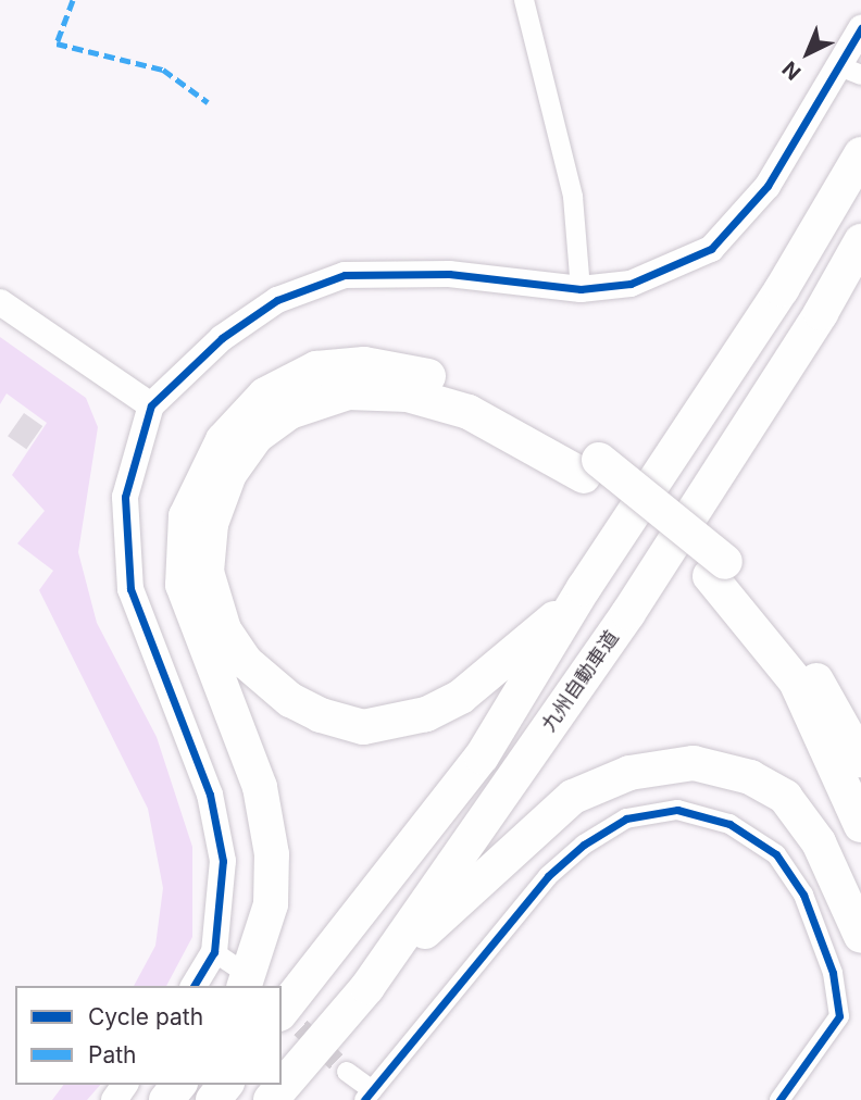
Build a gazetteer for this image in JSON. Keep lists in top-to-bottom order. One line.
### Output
{"streets":{"highway":["九州自動車道"]},"legend":["Cycle path","Path"],"north":"bottom left"}
